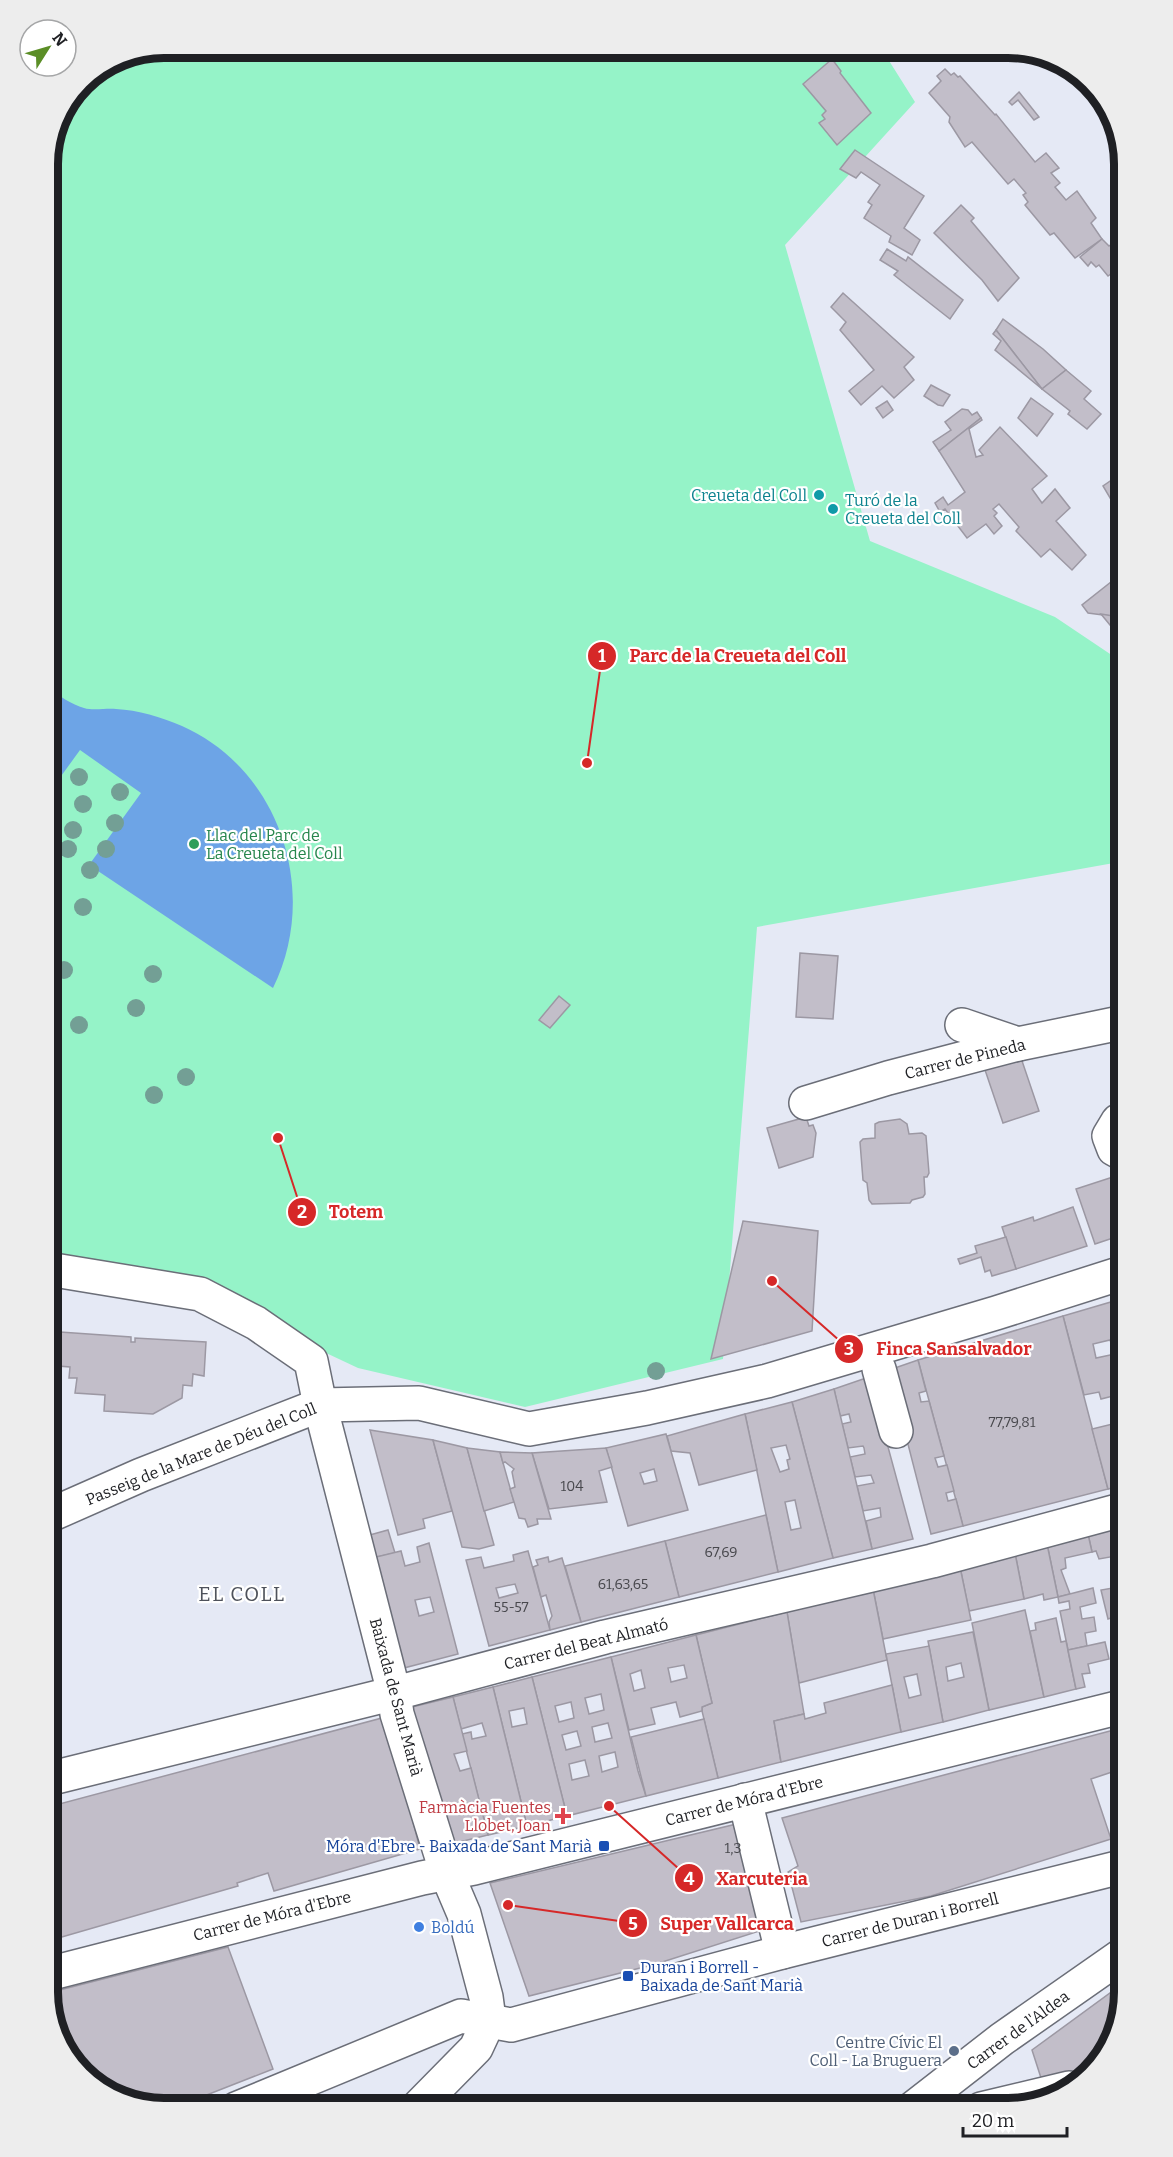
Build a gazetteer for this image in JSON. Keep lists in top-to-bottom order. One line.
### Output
{"streets":{"street":["Carrer de Pineda","Passeig de la Mare de Déu del Coll","Carrer del Beat Almató","Baixada de Sant Marià","Carrer de Móra d'Ebre","Carrer de Duran i Borrell","Carrer de l'Aldea"]},"crossings":[["Passeig de la Mare de Déu del Coll","Baixada de Sant Marià"],["Carrer del Beat Almató","Baixada de Sant Marià"],["Baixada de Sant Marià","Carrer de Móra d'Ebre"],["Baixada de Sant Marià","Carrer de Duran i Borrell"]],"districts":["EL COLL"],"places":{"other":["Creueta del Coll","Turó de la Creueta del Coll","Parc de la Creueta del Coll","Llac del Parc de La Creueta del Coll","Totem","Finca Sansalvador","Xarcuteria","Super Vallcarca","Boldú","Centre Cívic El Coll - La Bruguera"],"health":["Farmàcia Fuentes Llobet, Joan"],"transit":["Móra d'Ebre - Baixada de Sant Marià","Duran i Borrell - Baixada de Sant Marià"]},"house_numbers":["77,79,81","104","67,69","61,63,65","55-57","1,3"],"scale_bar":"20 m","north":"top right"}
